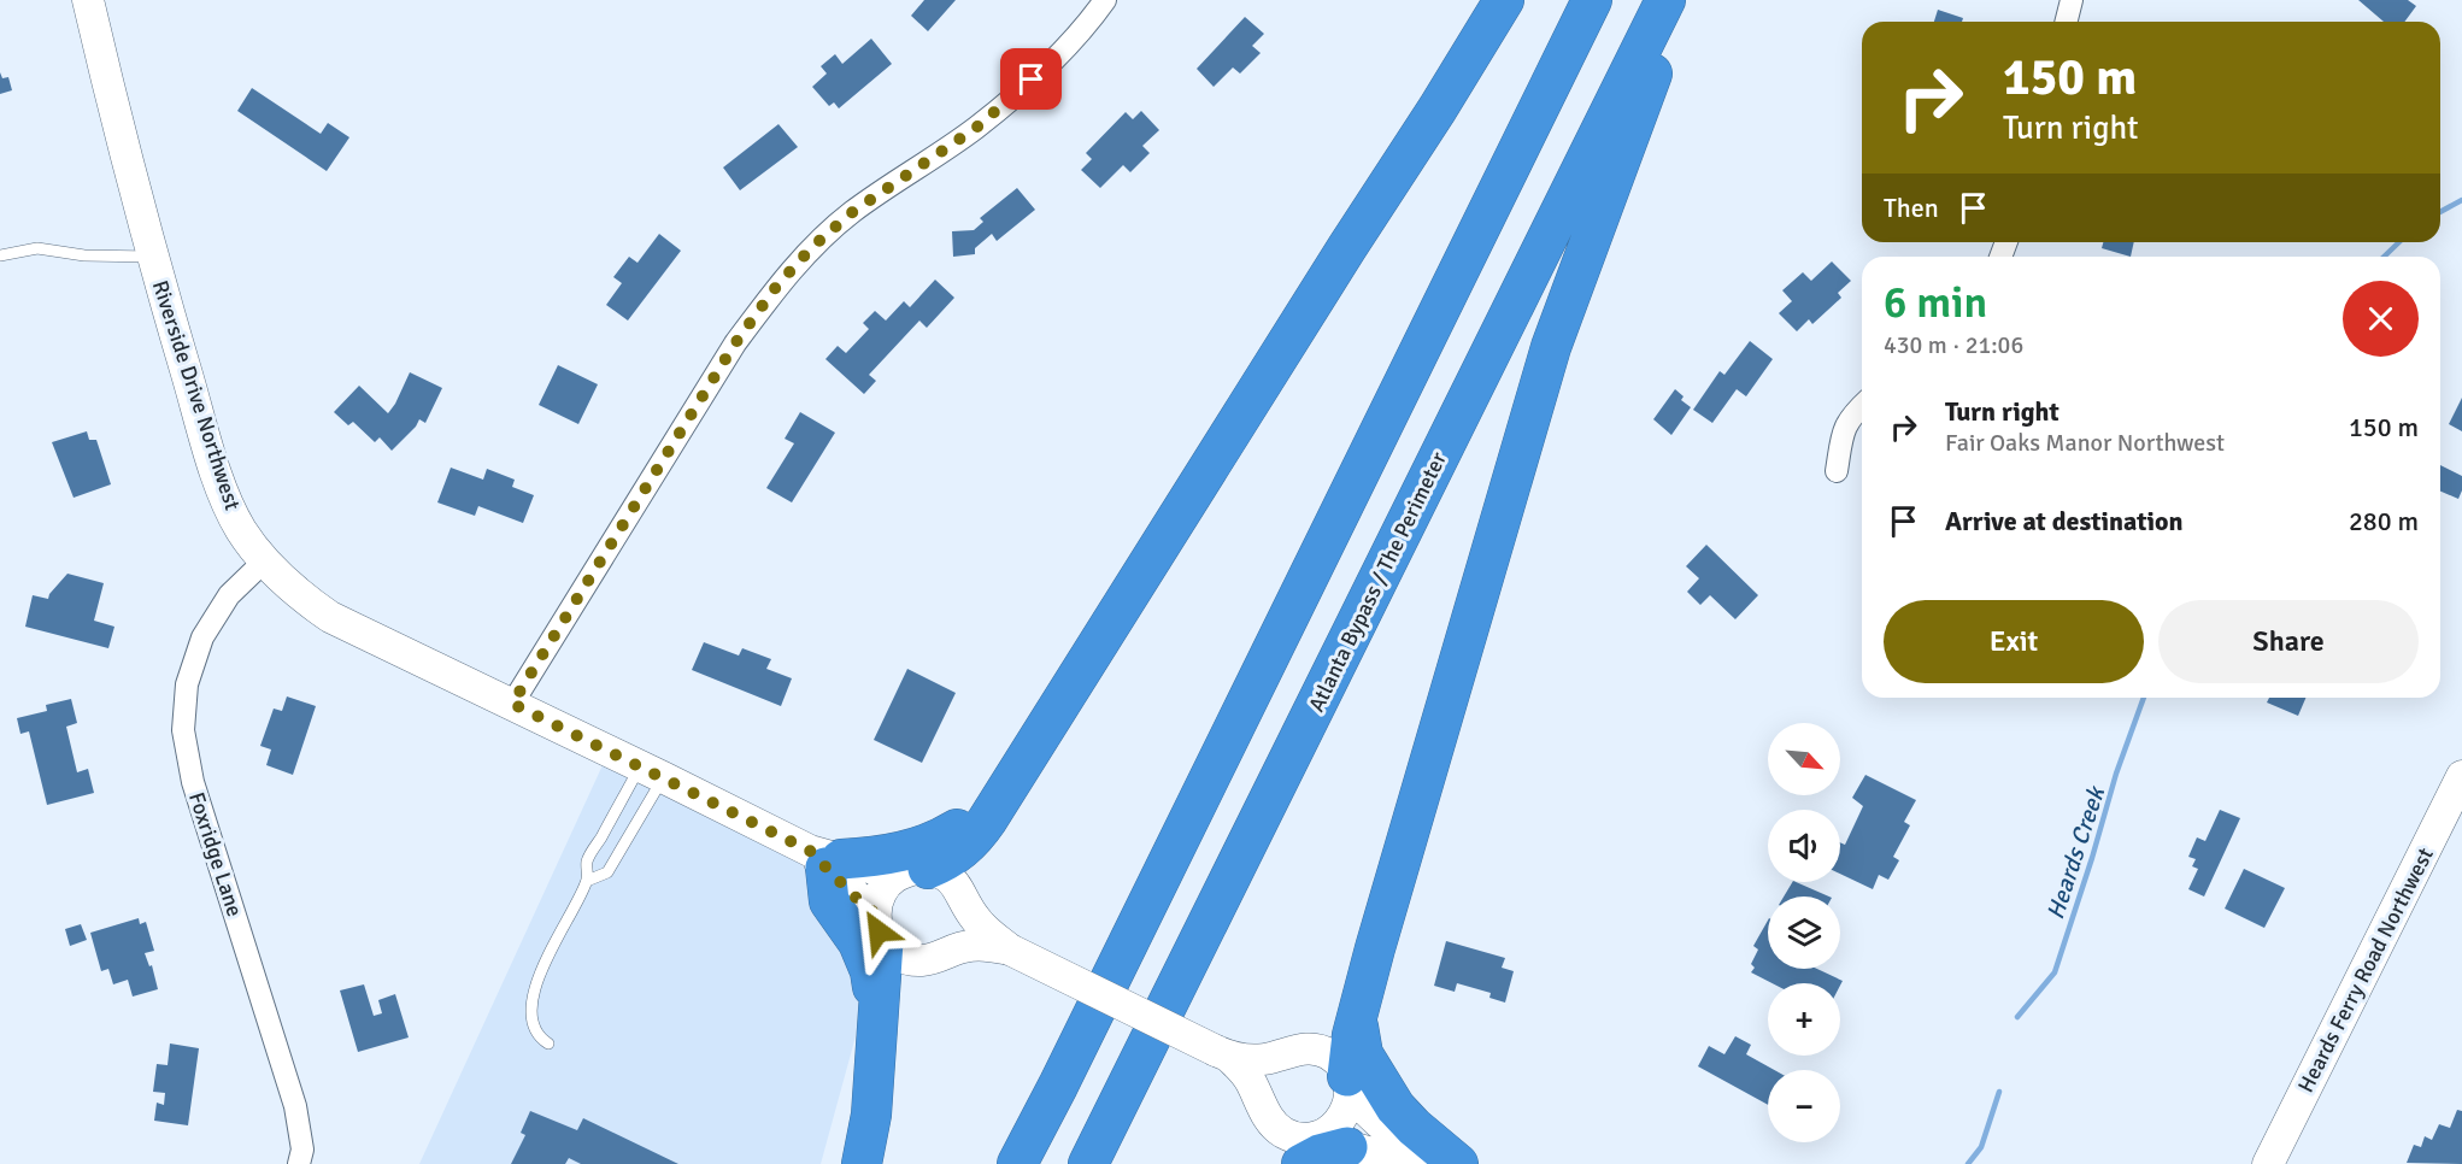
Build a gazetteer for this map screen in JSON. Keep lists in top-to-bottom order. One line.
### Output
{"streets":{"highway":["Atlanta Bypass / The Perimeter"],"street":["Riverside Drive Northwest","Foxridge Lane","Heards Ferry Road Northwest"]},"crossings":[["Riverside Drive Northwest","Foxridge Lane"]],"water":["Heards Creek"],"north":"bottom right","page":{"turn":["150 m","Turn right"],"then":"Then","heading":["6 min","430 m · 21:06"],"list":[{"name":"Turn right","note":"Fair Oaks Manor Northwest","value":"150 m"},{"name":"Arrive at destination","value":"280 m"}],"buttons":["Exit","Share"],"map_buttons":["+","−"]}}
